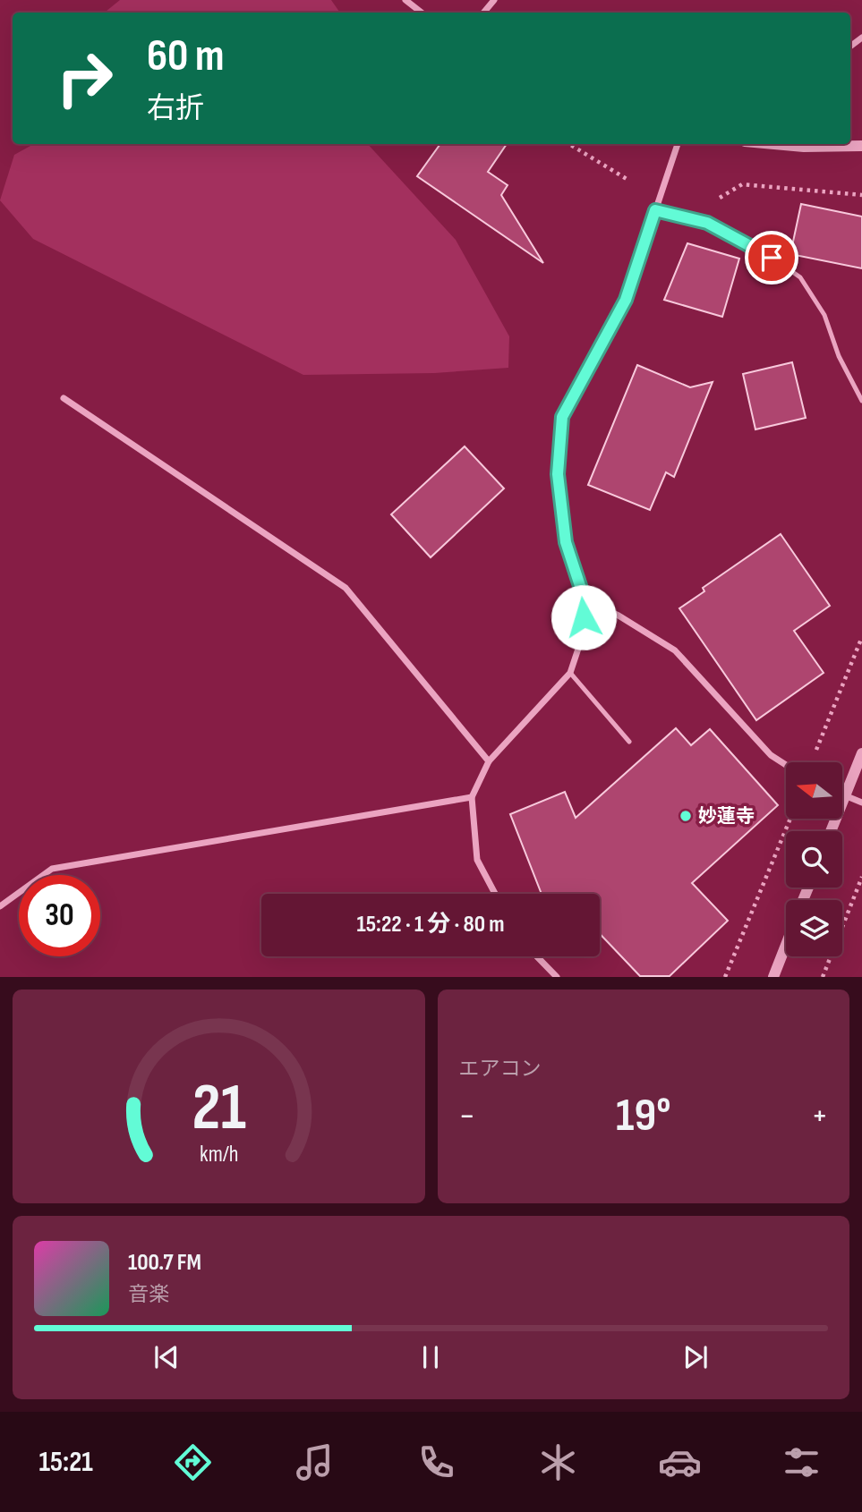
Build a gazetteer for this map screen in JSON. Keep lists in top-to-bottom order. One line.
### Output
{"places":["妙蓮寺"],"north":"left","page":{"turn":["60 m","右折"],"limit":"30","trip":"15:22 · 1 分 · 80 m","tile":"エアコン","heat":["−","19°","+"],"song":["100.7 FM","音楽"],"tabs":"15:21","gauge":["21","km/h"]}}
